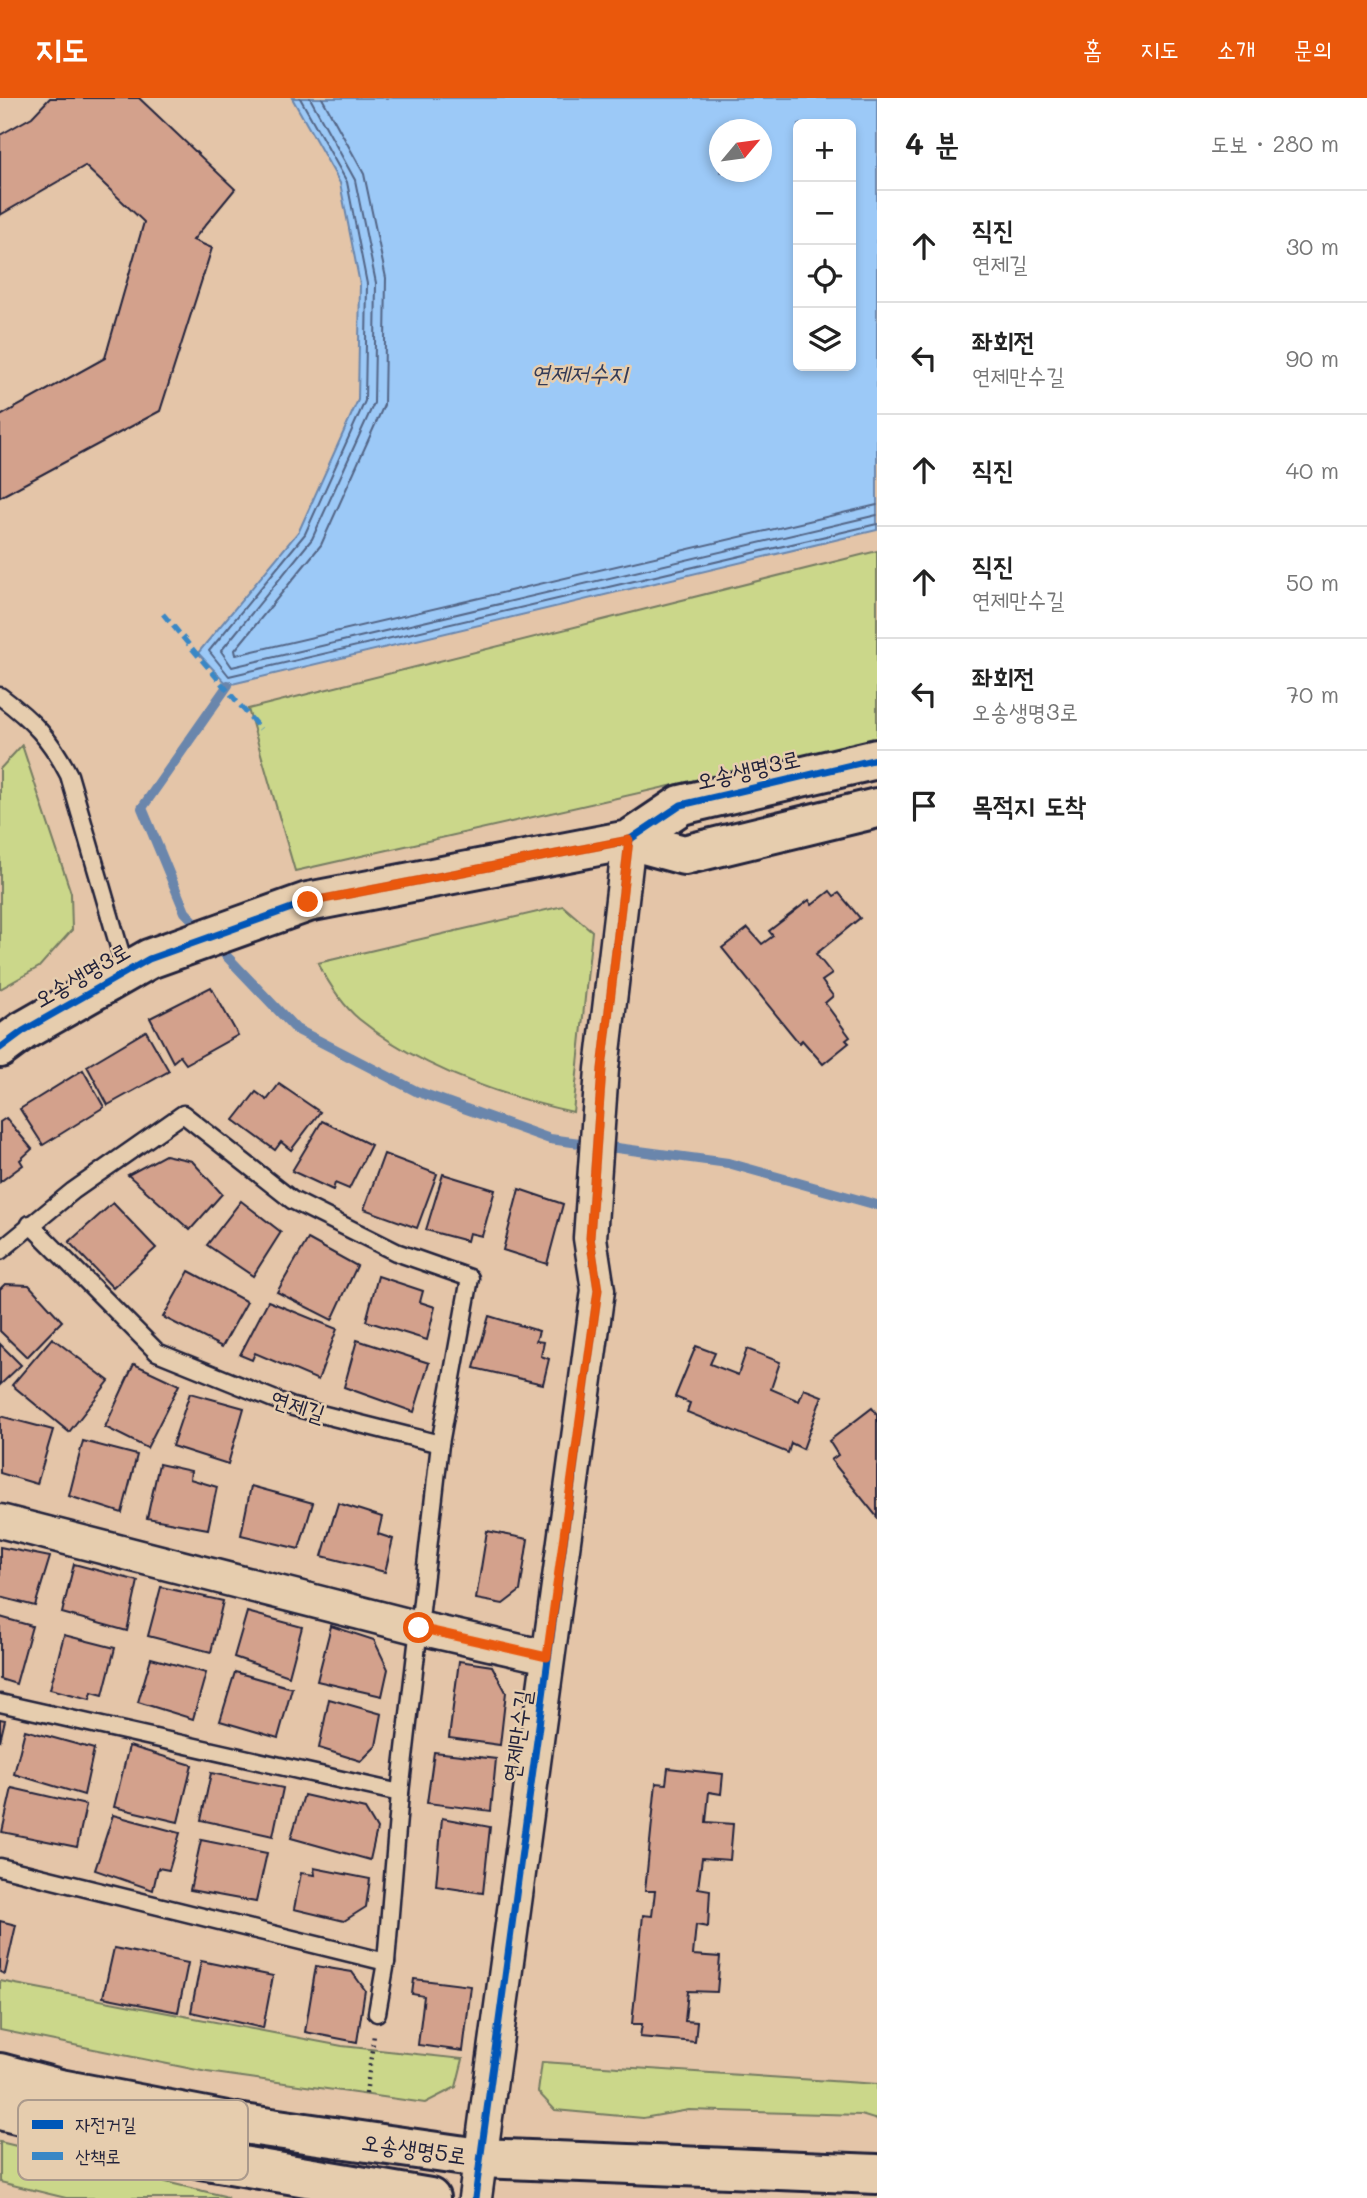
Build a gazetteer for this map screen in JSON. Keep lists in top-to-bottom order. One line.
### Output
{"streets":{"street":["오송생명3로","연제만수길","오송생명5로"],"lane":["연제길"]},"crossings":[["오송생명3로","연제만수길"],["연제만수길","오송생명5로"]],"water":["연제저수지"],"legend":["자전거길","산책로"],"north":"top right","page":{"header":"지도","nav":["홈","지도","소개","문의"],"heading":["4 분","도보 · 280 m"],"map_buttons":["+","−"],"list":[["직진","연제길","30 m"],["좌회전","연제만수길","90 m"],["직진","40 m"],["직진","연제만수길","50 m"],["좌회전","오송생명3로","70 m"],"목적지 도착"]}}
